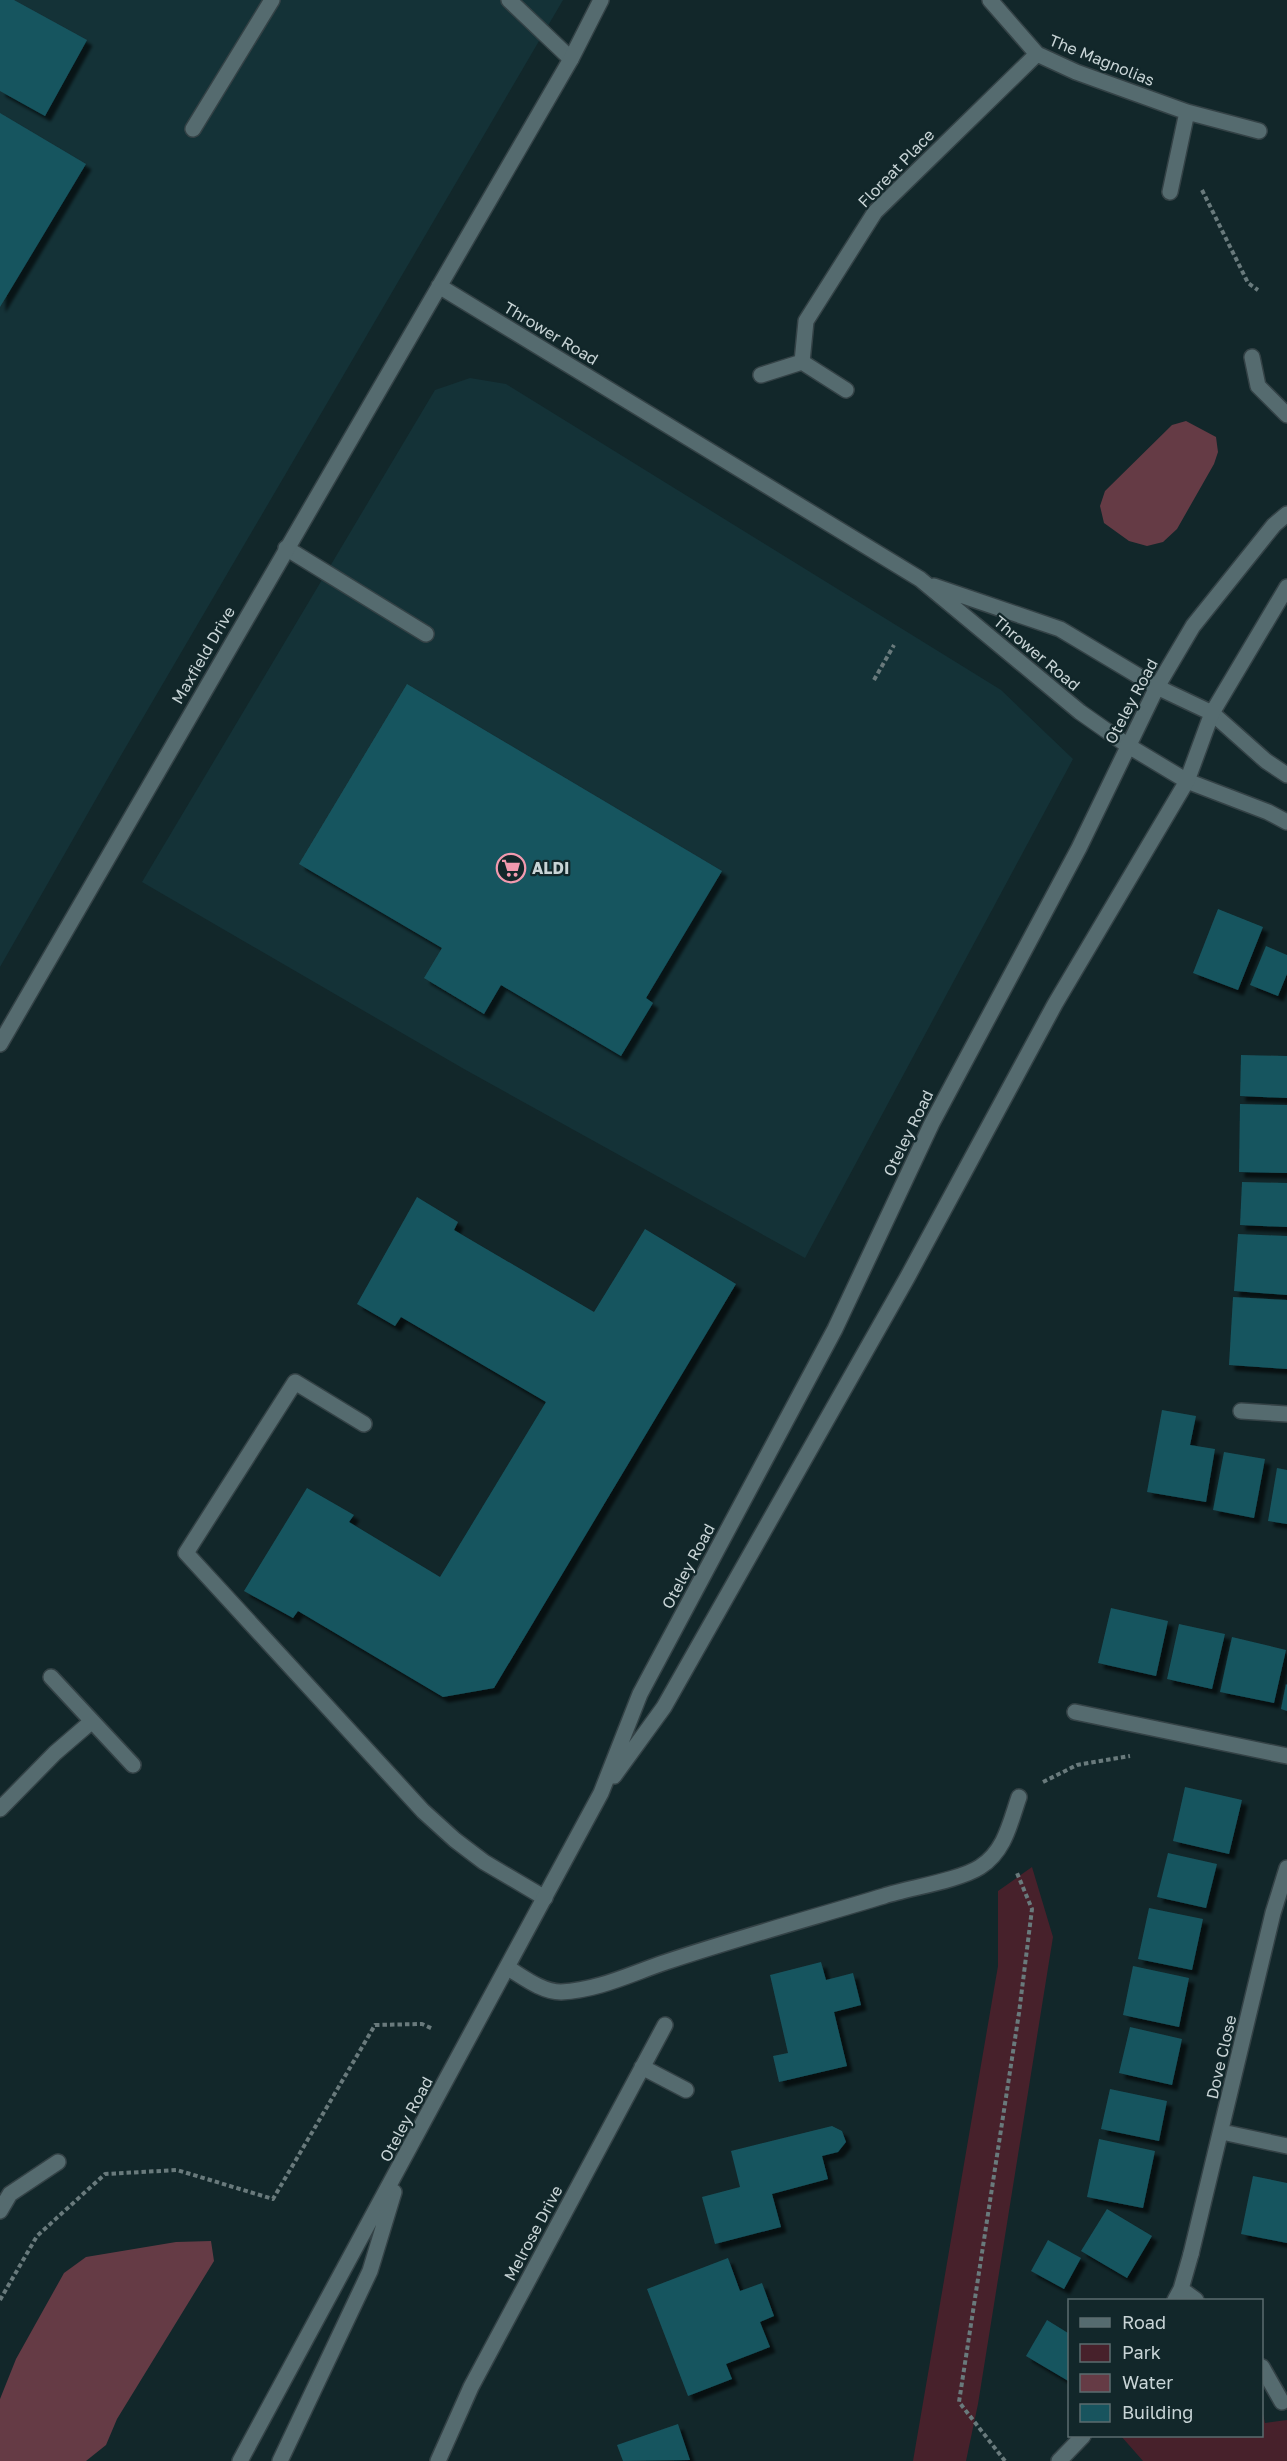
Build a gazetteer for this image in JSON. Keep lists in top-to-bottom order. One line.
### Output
{"streets":{"street":["The Magnolias","Floreat Place","Thrower Road","Maxfield Drive","Oteley Road","Dove Close","Melrose Drive"]},"crossings":[["The Magnolias","Floreat Place"],["Thrower Road","Maxfield Drive"],["Thrower Road","Oteley Road"]],"places":{"supermarket":["ALDI"]},"legend":["Road","Park","Water","Building"]}
